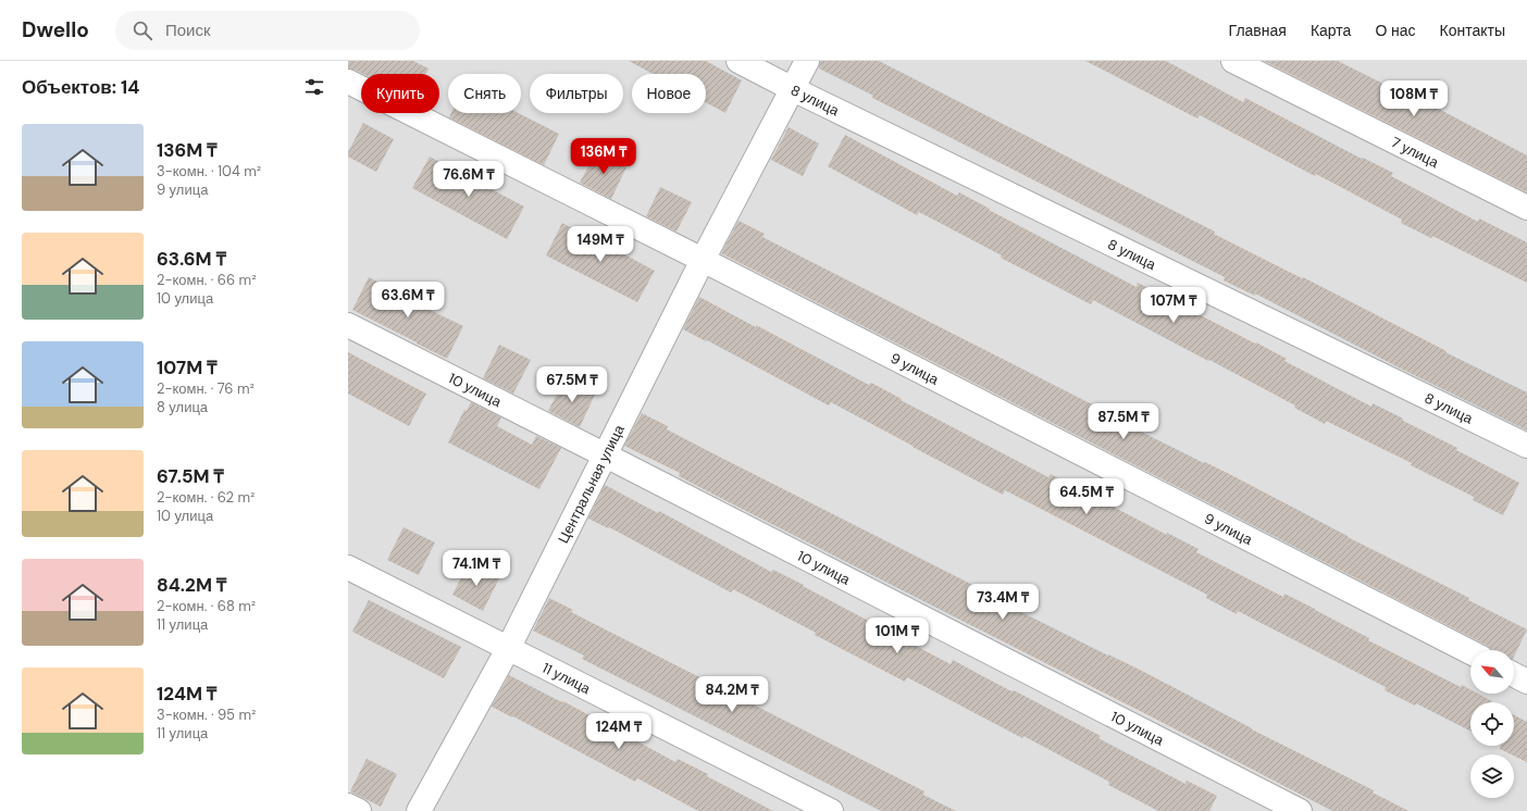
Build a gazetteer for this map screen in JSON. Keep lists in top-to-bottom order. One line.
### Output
{"streets":{"street":["8 улица","7 улица","9 улица","10 улица","Центральная улица","11 улица"]},"crossings":[["8 улица","Центральная улица"],["9 улица","Центральная улица"],["10 улица","Центральная улица"],["Центральная улица","11 улица"]],"north":"top left","page":{"header":"Dwello","search":"Поиск","nav":["Главная","Карта","О нас","Контакты"],"heading":"Объектов: 14","chip":["Купить","Снять","Фильтры","Новое"],"price":["108M ₸","136M ₸","76.6M ₸","149M ₸","63.6M ₸","107M ₸","67.5M ₸","87.5M ₸","64.5M ₸","74.1M ₸","73.4M ₸","101M ₸","84.2M ₸","124M ₸"],"list":[{"name":"136M ₸","note":"3-комн. · 104 m² · 9 улица"},{"name":"63.6M ₸","note":"2-комн. · 66 m² · 10 улица"},{"name":"107M ₸","note":"2-комн. · 76 m² · 8 улица"},{"name":"67.5M ₸","note":"2-комн. · 62 m² · 10 улица"},{"name":"84.2M ₸","note":"2-комн. · 68 m² · 11 улица"},{"name":"124M ₸","note":"3-комн. · 95 m² · 11 улица"}]}}
